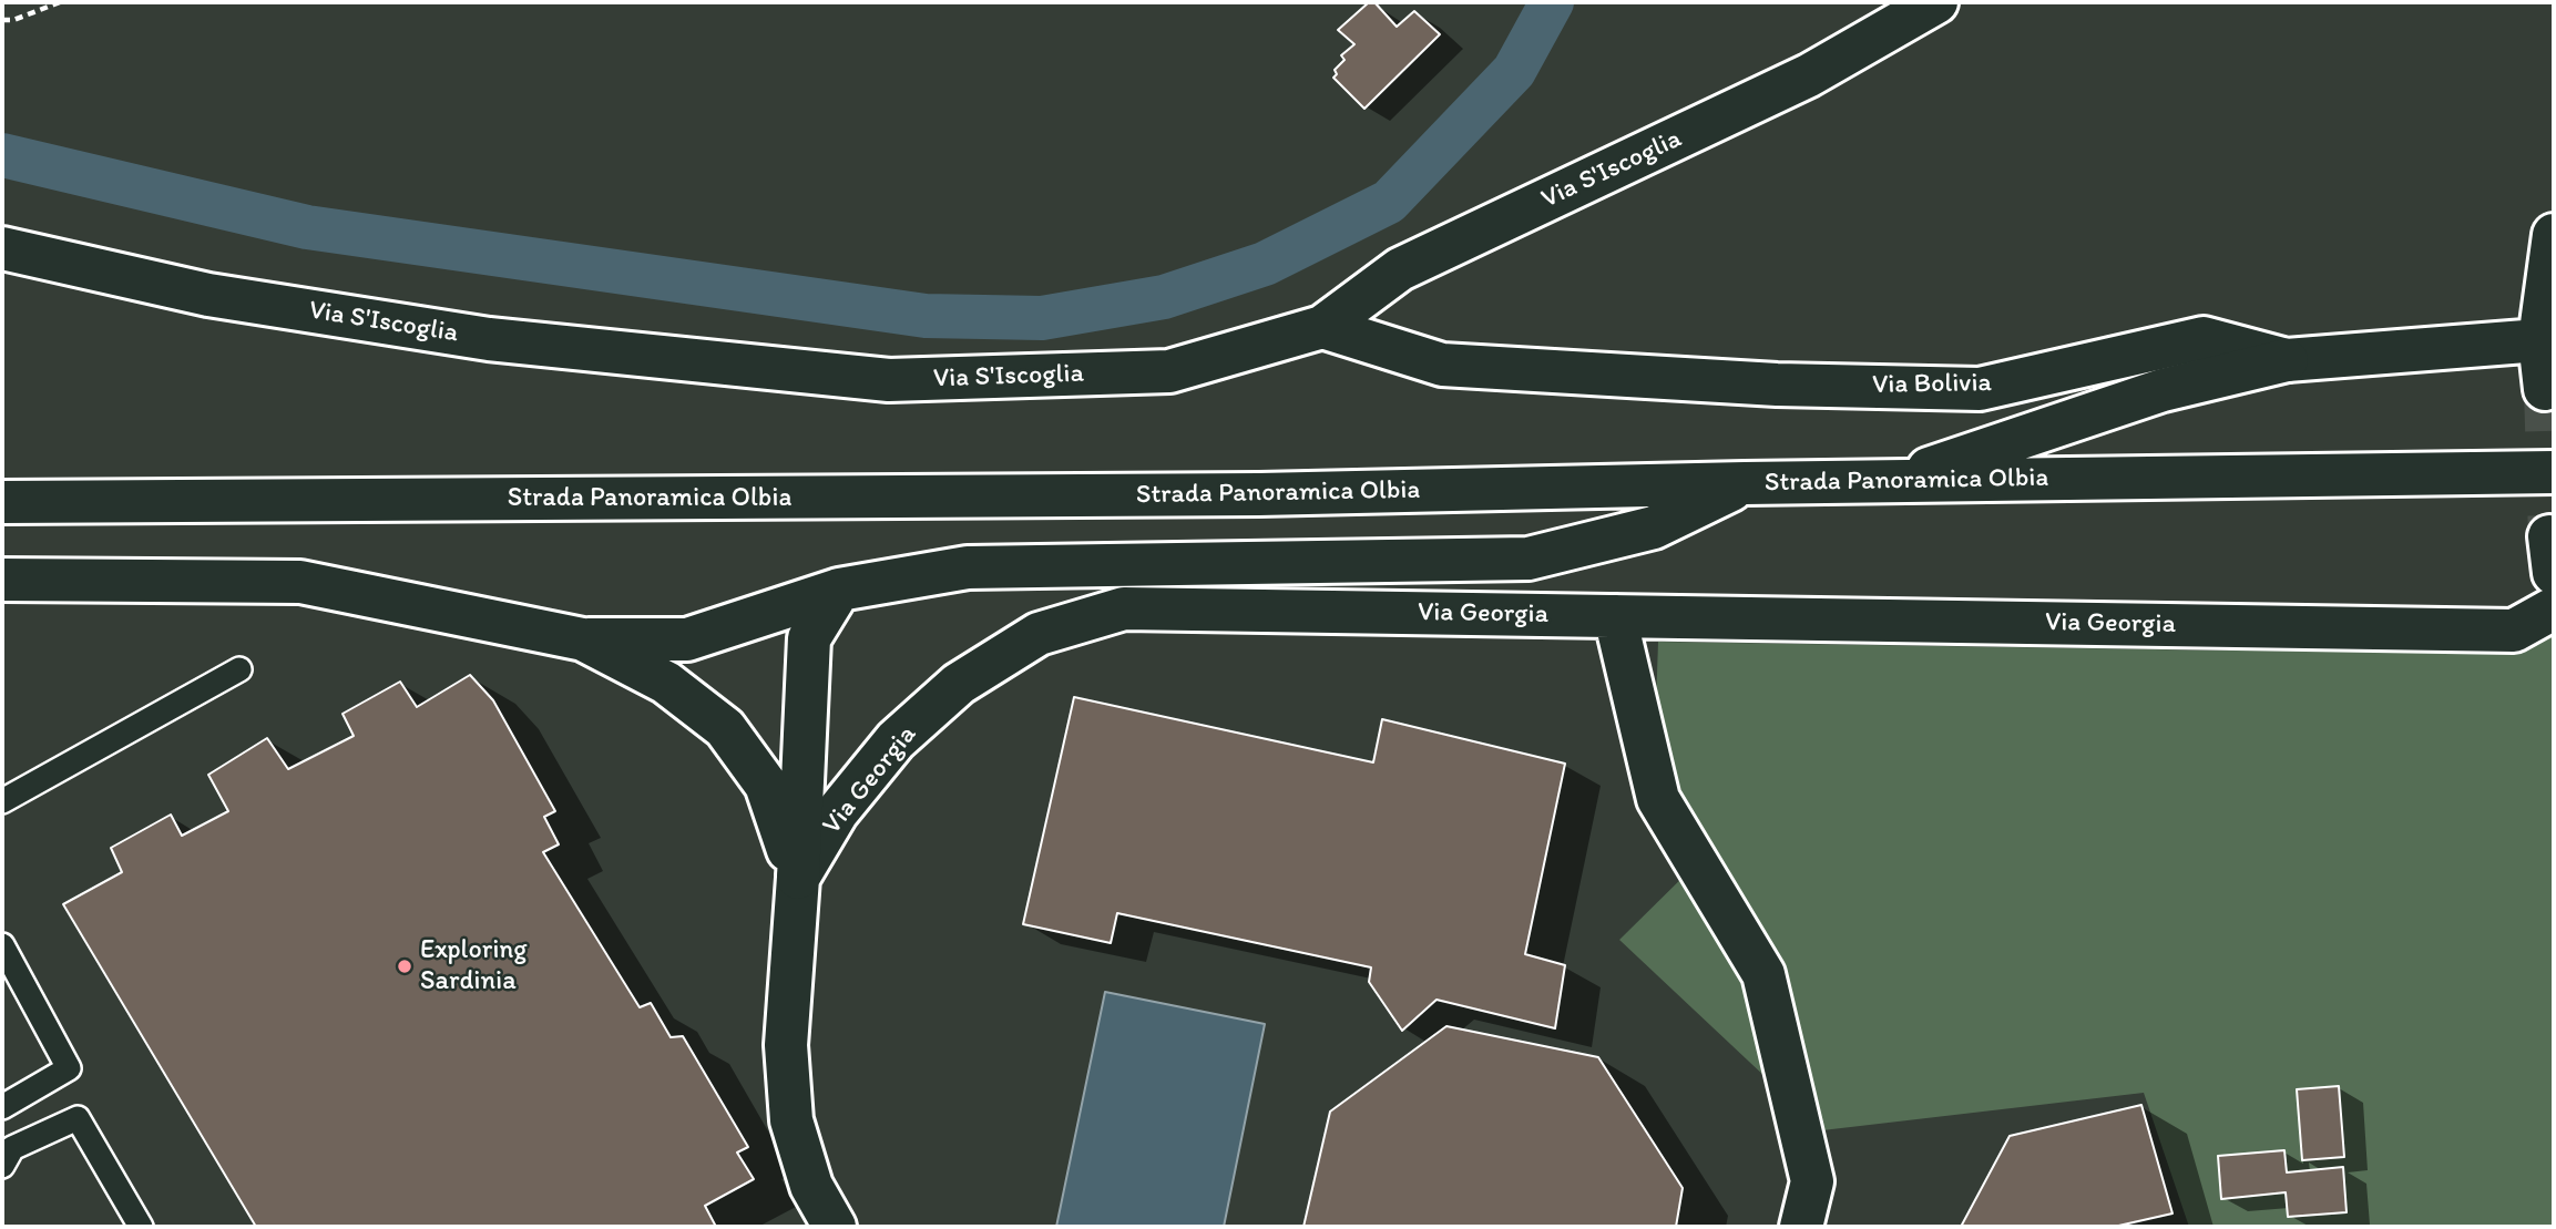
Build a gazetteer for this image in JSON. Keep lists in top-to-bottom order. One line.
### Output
{"streets":{"main road":["Via S'Iscoglia","Via Bolivia","Strada Panoramica Olbia","Via Georgia"]},"crossings":[["Via S'Iscoglia","Via Bolivia"]],"places":["Exploring Sardinia"]}
